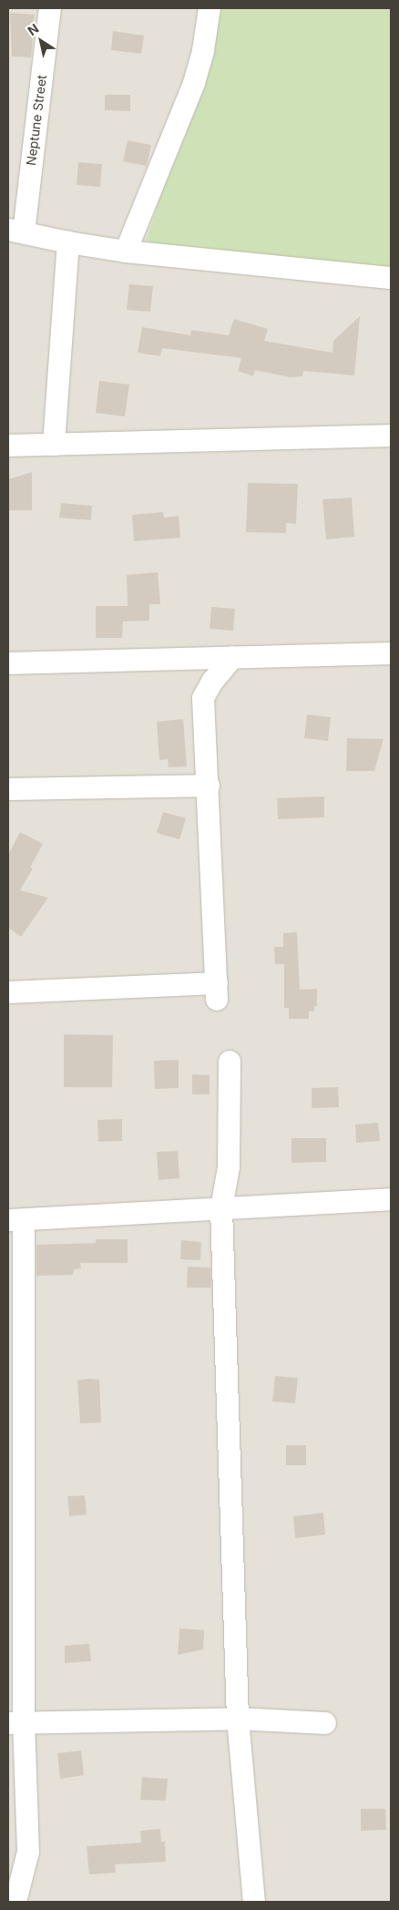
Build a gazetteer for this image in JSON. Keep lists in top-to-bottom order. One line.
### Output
{"streets":{"street":["Neptune Street"]},"north":"top left"}
